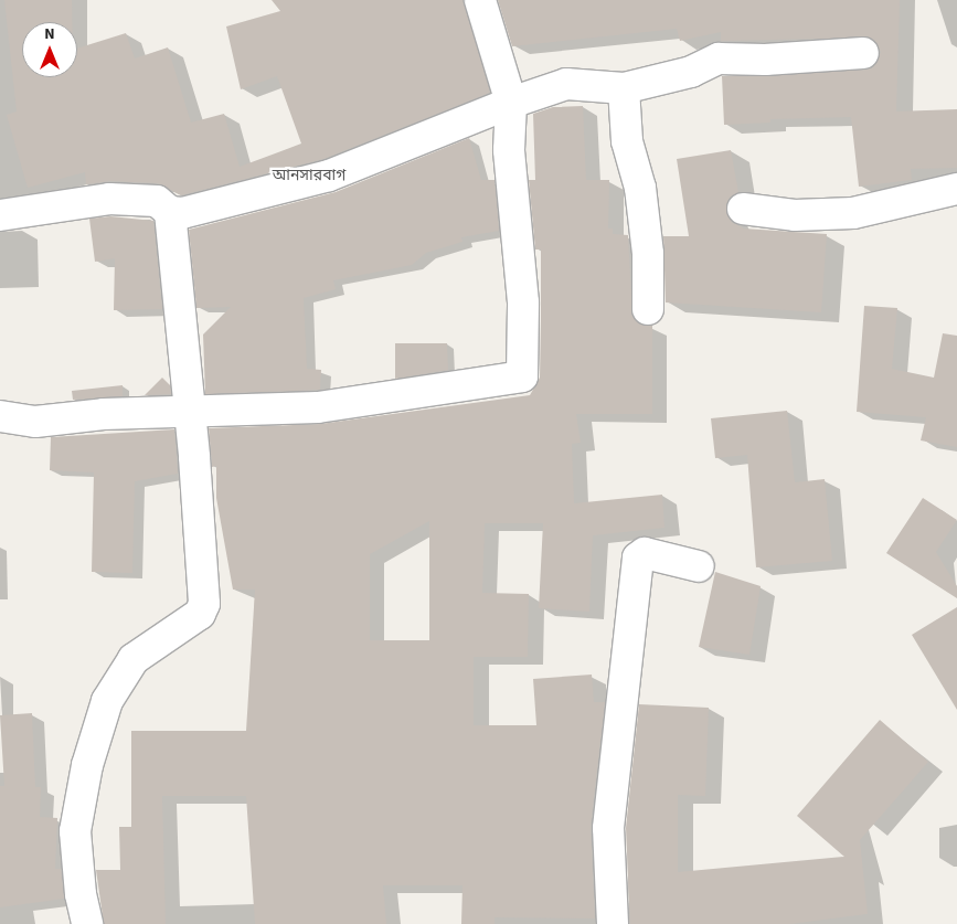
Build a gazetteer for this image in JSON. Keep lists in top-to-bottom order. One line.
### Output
{"districts":["আনসারবাগ"],"north":"top"}
